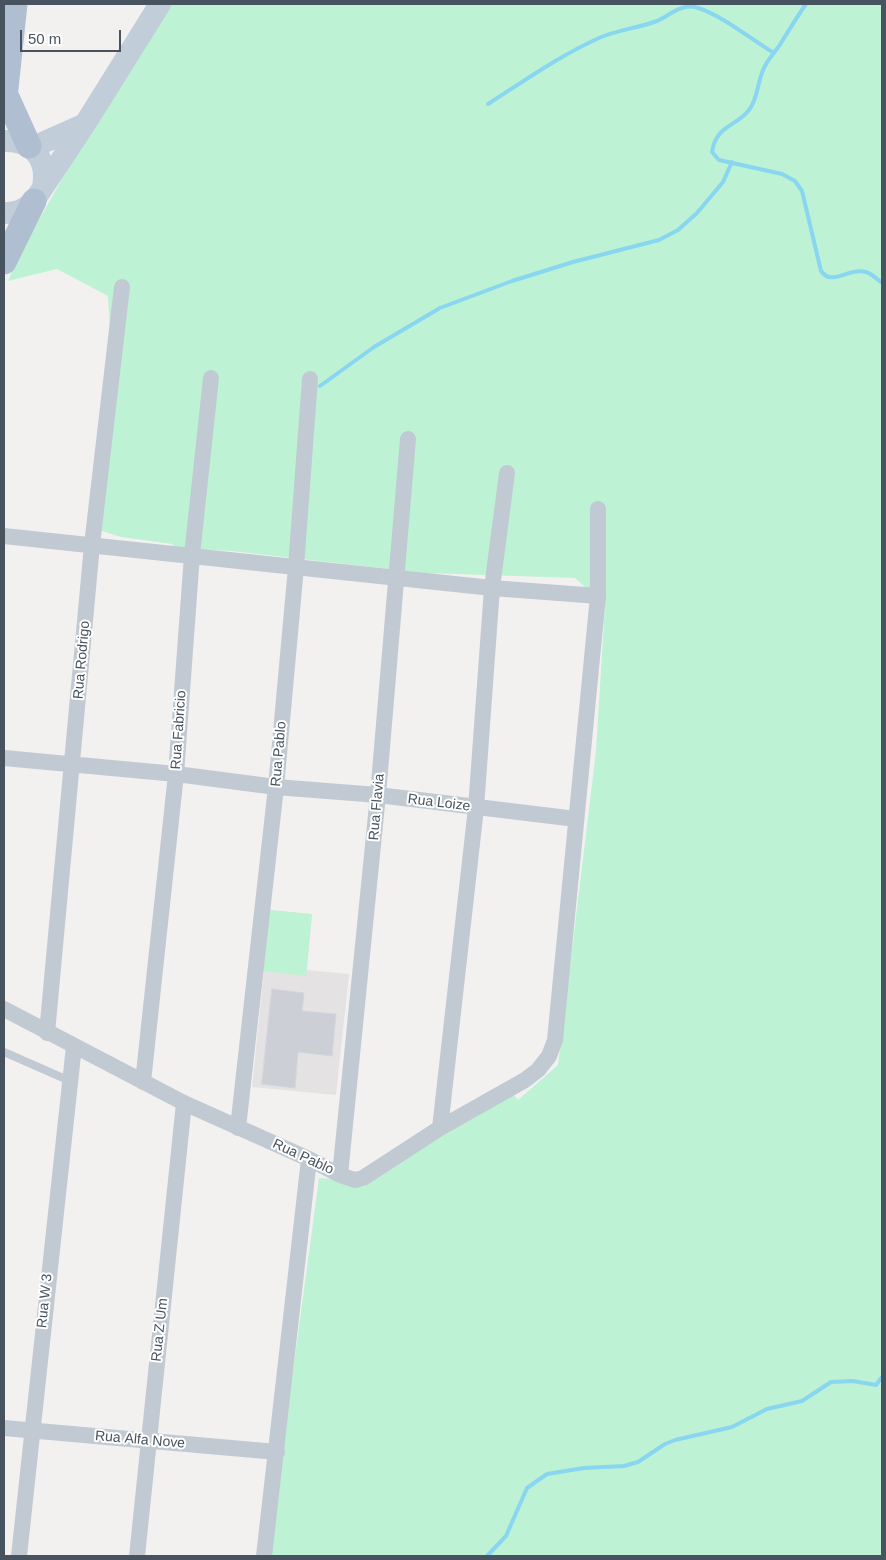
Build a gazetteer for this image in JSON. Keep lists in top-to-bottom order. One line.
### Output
{"streets":{"street":["Rua Rodrigo","Rua Fabricio","Rua Pablo","Rua Loize","Rua Flavia","Rua W 3","Rua Z Um","Rua Alfa Nove"]},"crossings":[["Rua Rodrigo","Rua Pablo"],["Rua Rodrigo","Rua Loize"],["Rua Fabricio","Rua Pablo"],["Rua Fabricio","Rua Loize"],["Rua Pablo","Rua Loize"],["Rua Pablo","Rua Flavia"],["Rua Pablo","Rua W 3"],["Rua Pablo","Rua Z Um"],["Rua Loize","Rua Flavia"],["Rua W 3","Rua Alfa Nove"],["Rua Z Um","Rua Alfa Nove"]],"scale_bar":"50 m"}
